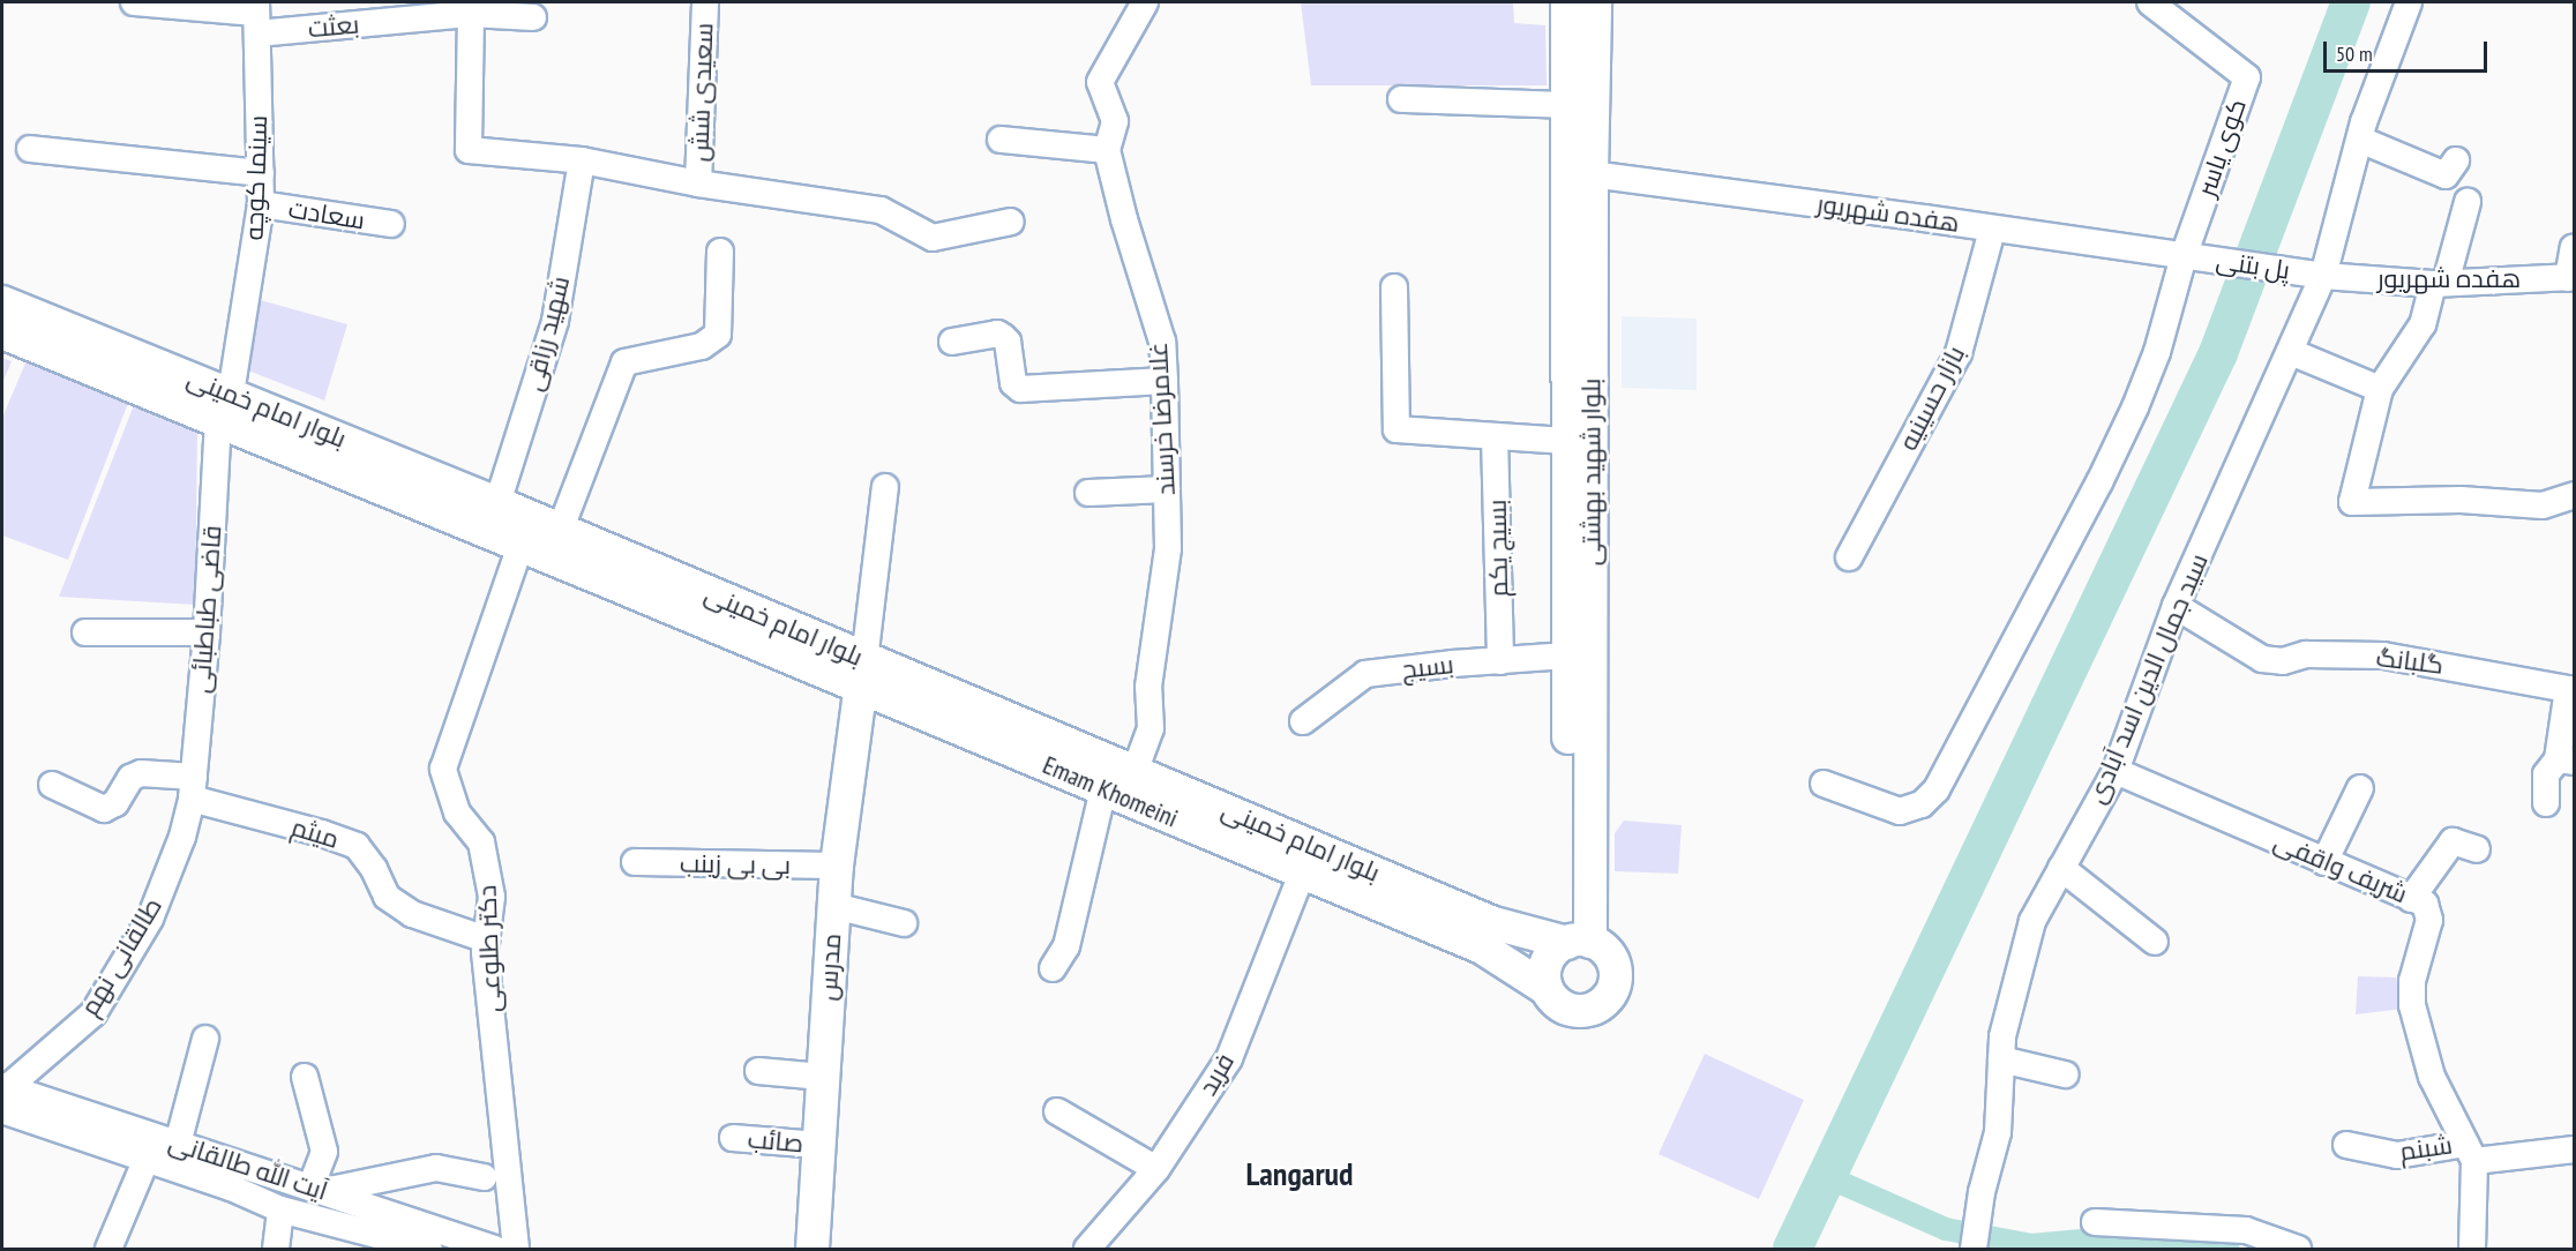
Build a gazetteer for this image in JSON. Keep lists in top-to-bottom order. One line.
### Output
{"streets":{"main road":["بلوار امام خمینی","بلوار شهید بهشتی","Emam Khomeini","مدرس"],"street":["بعثت","سعیدی شش","کوی یاسر","سینما کوچه","هفده شهریور","سعادت","پل بتنی","شهید رزاقی","بازار حسینیه","غلامرضا خرسند","بسیج یکم","قاضی طباطبائی","گلبانگ","بسیج","سید جمال الدین اسد آبادی","میثم","بی بی زینب","شریف واقفی","دکتر طلوعی","طالقانی نهم","فرید","صائب","شبنم","آیت الله طالقانی"]},"crossings":[["بعثت","سینما کوچه"],["کوی یاسر","هفده شهریور"],["کوی یاسر","پل بتنی"],["سینما کوچه","سعادت"],["سینما کوچه","بلوار امام خمینی"],["سینما کوچه","قاضی طباطبائی"],["هفده شهریور","پل بتنی"],["هفده شهریور","بازار حسینیه"],["هفده شهریور","بلوار شهید بهشتی"],["هفده شهریور","سید جمال الدین اسد آبادی"],["پل بتنی","سید جمال الدین اسد آبادی"],["شهید رزاقی","بلوار امام خمینی"],["بلوار امام خمینی","غلامرضا خرسند"],["بلوار امام خمینی","بلوار شهید بهشتی"],["بلوار امام خمینی","قاضی طباطبائی"],["بلوار امام خمینی","Emam Khomeini"],["بلوار امام خمینی","دکتر طلوعی"],["بلوار امام خمینی","مدرس"],["بلوار شهید بهشتی","بسیج"],["بلوار شهید بهشتی","Emam Khomeini"],["بسیج یکم","بسیج"],["قاضی طباطبائی","میثم"],["قاضی طباطبائی","طالقانی نهم"],["گلبانگ","سید جمال الدین اسد آبادی"],["سید جمال الدین اسد آبادی","شریف واقفی"],["Emam Khomeini","مدرس"],["Emam Khomeini","فرید"],["میثم","دکتر طلوعی"],["میثم","طالقانی نهم"],["بی بی زینب","مدرس"],["شریف واقفی","شبنم"],["طالقانی نهم","آیت الله طالقانی"],["مدرس","صائب"]],"districts":["Langarud"],"scale_bar":"50 m"}
